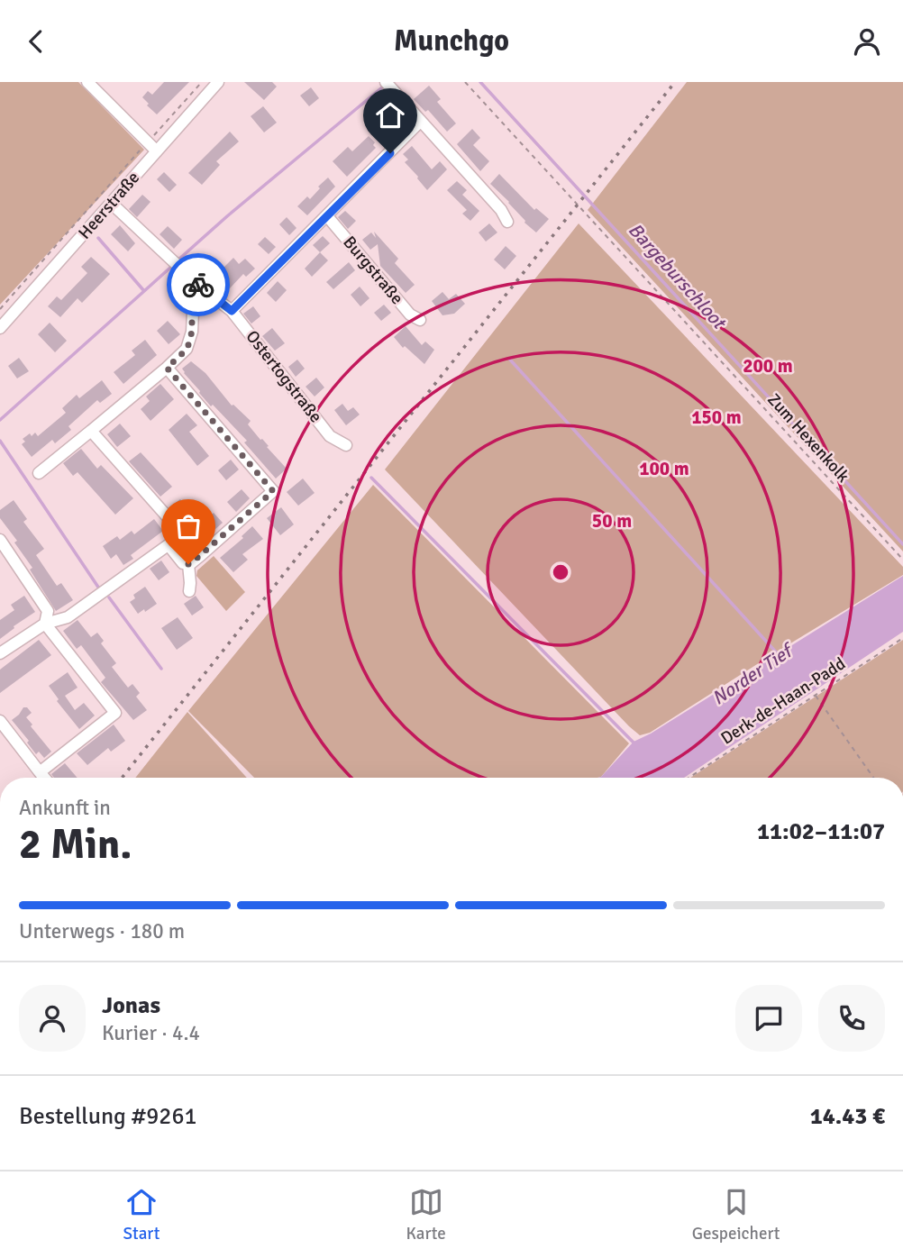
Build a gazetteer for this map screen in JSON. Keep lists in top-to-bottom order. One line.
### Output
{"streets":{"street":["Heerstraße","Burgstraße","Ostertogstraße"],"path":["Zum Hexenkolk","Derk-de-Haan-Padd"]},"crossings":[["Heerstraße","Ostertogstraße"]],"water":["Bargeburschloot","Norder Tief"],"page":{"header":"Munchgo","heading":["2 Min.","Ankunft in","11:02–11:07"],"panel":["Jonas","Kurier · 4.4","Bestellung #9261","14.43 €"],"bar":"Unterwegs · 180 m","tabs":["Start","Karte","Gespeichert"]},"rings":["200 m","150 m","100 m","50 m"]}
